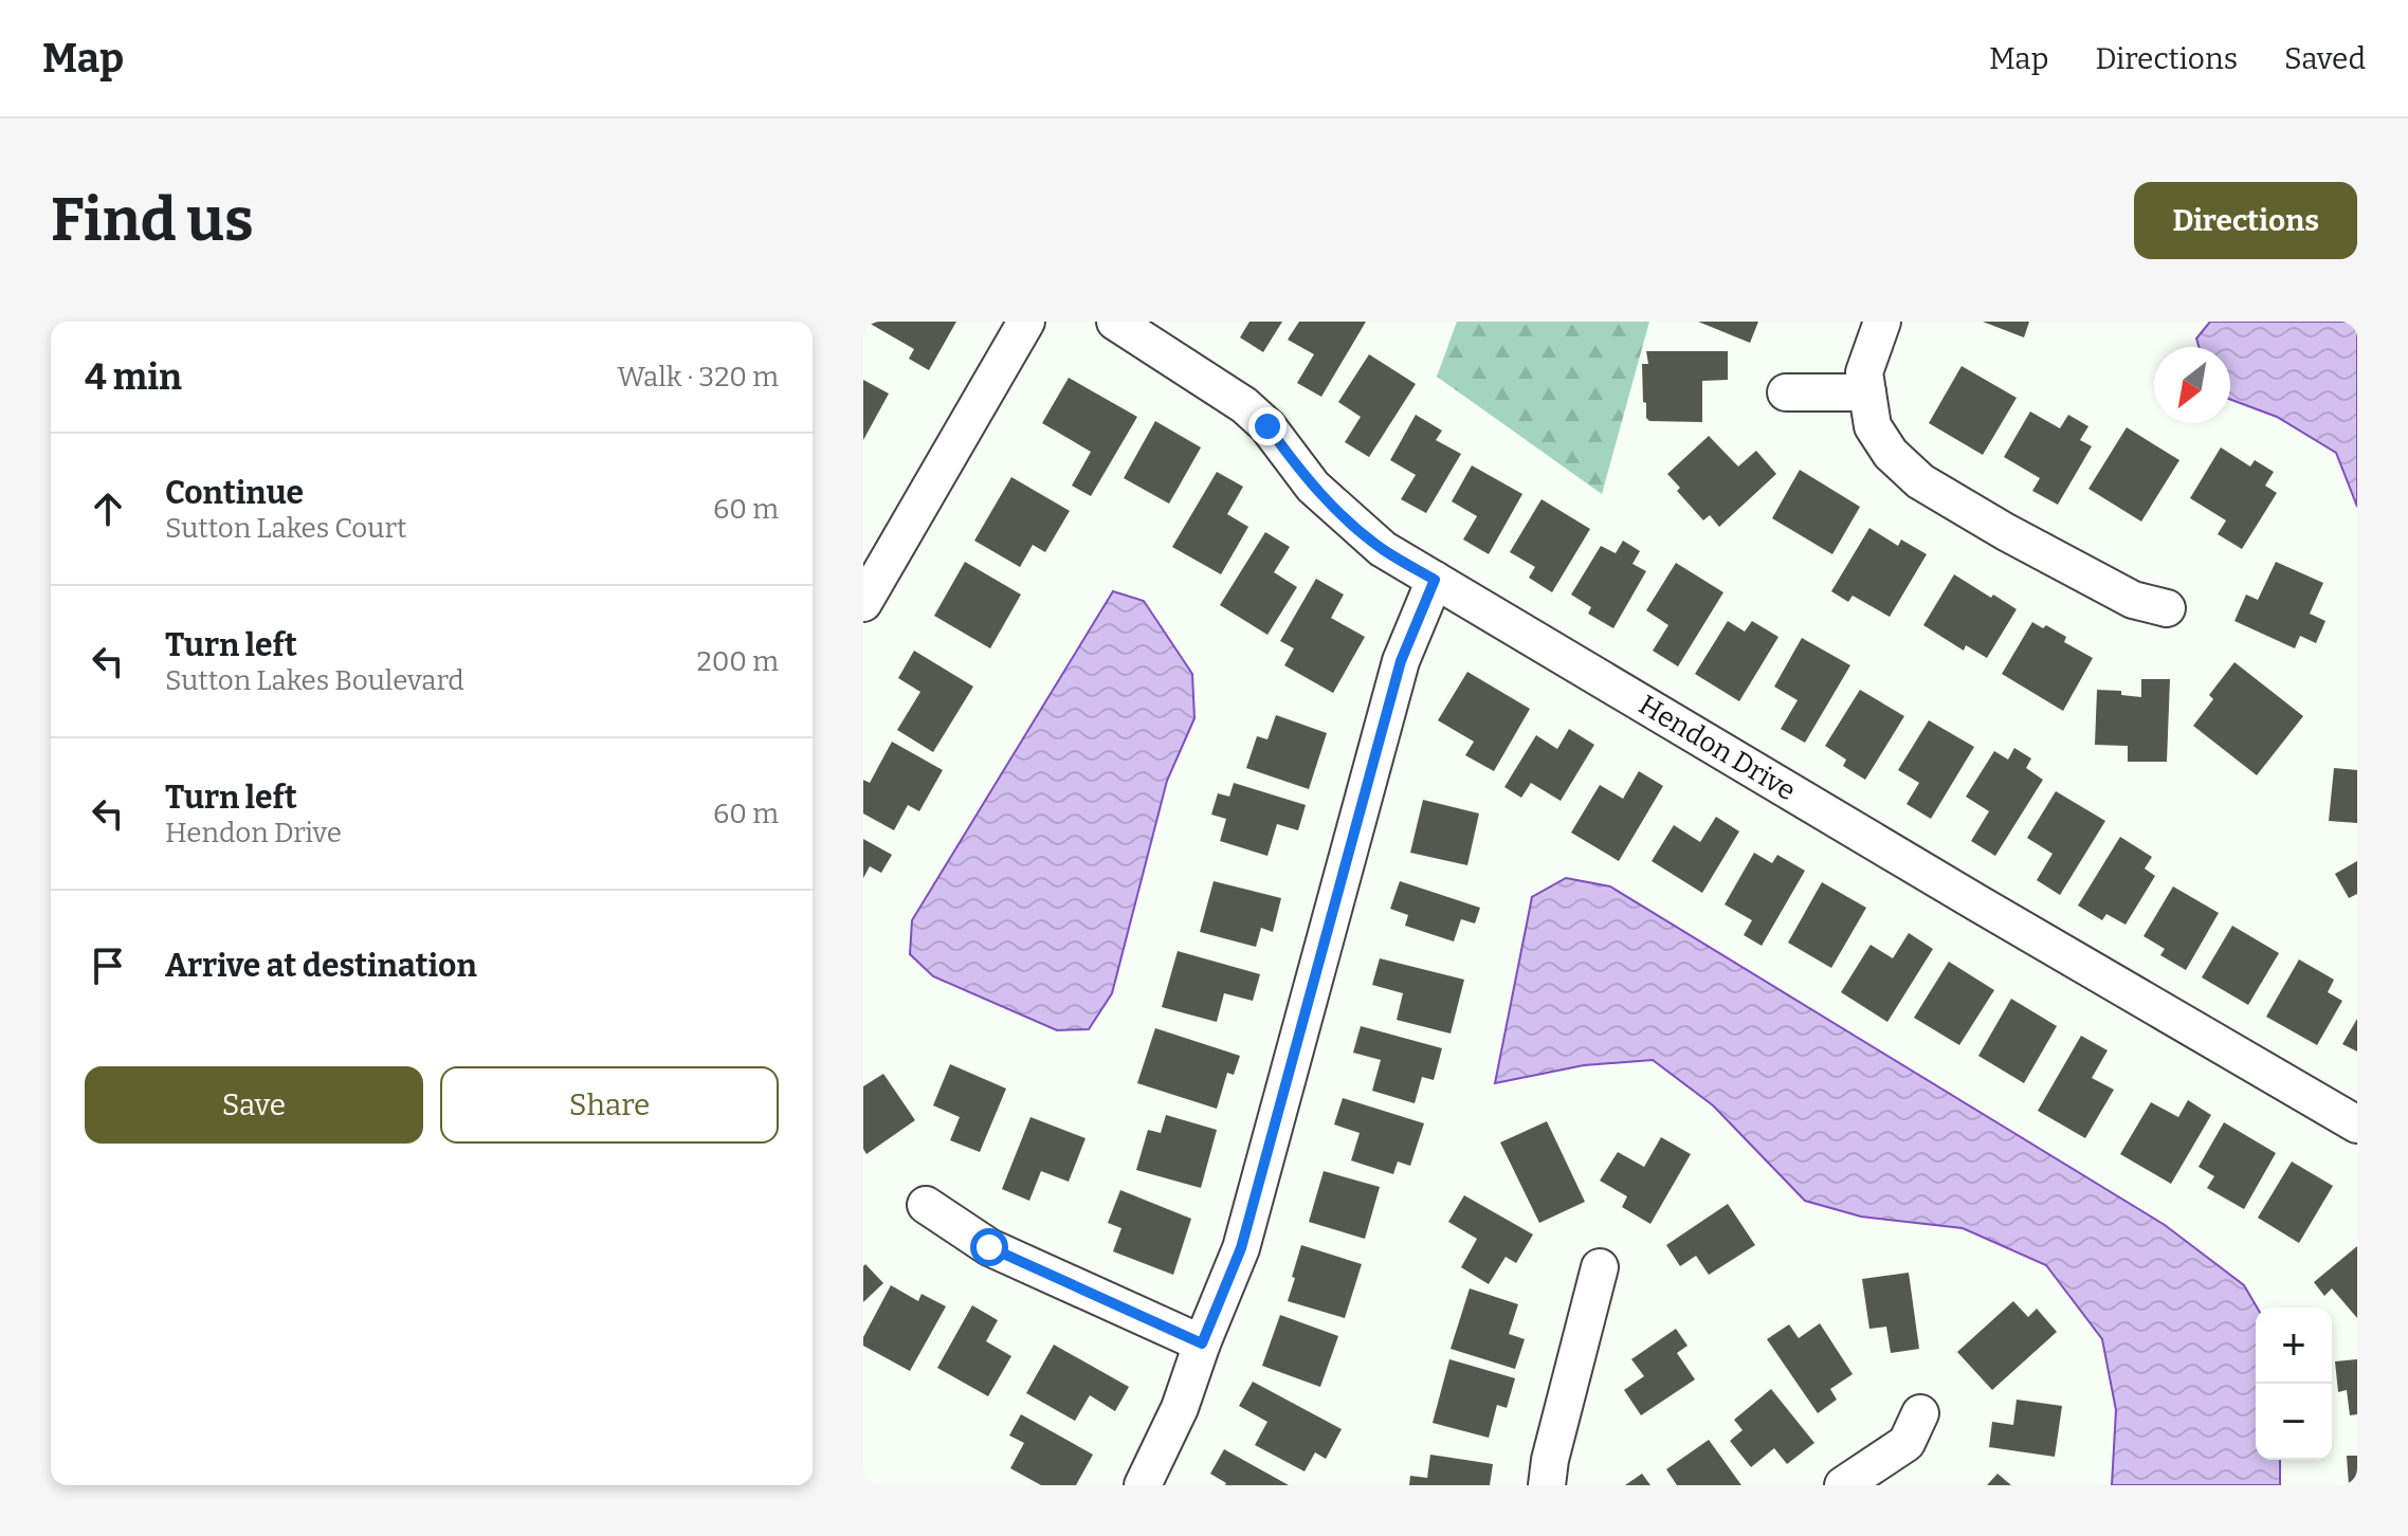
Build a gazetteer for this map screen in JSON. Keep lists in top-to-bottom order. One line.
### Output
{"streets":{"street":["Hendon Drive"]},"north":"bottom left","page":{"header":"Map","nav":["Map","Directions","Saved"],"buttons":["Directions",["Save","Share"]],"title":"Find us","heading":["4 min","Walk · 320 m"],"list":[["Continue","Sutton Lakes Court","60 m"],["Turn left","Sutton Lakes Boulevard","200 m"],["Turn left","Hendon Drive","60 m"],"Arrive at destination"],"map_buttons":["+","−"]}}
